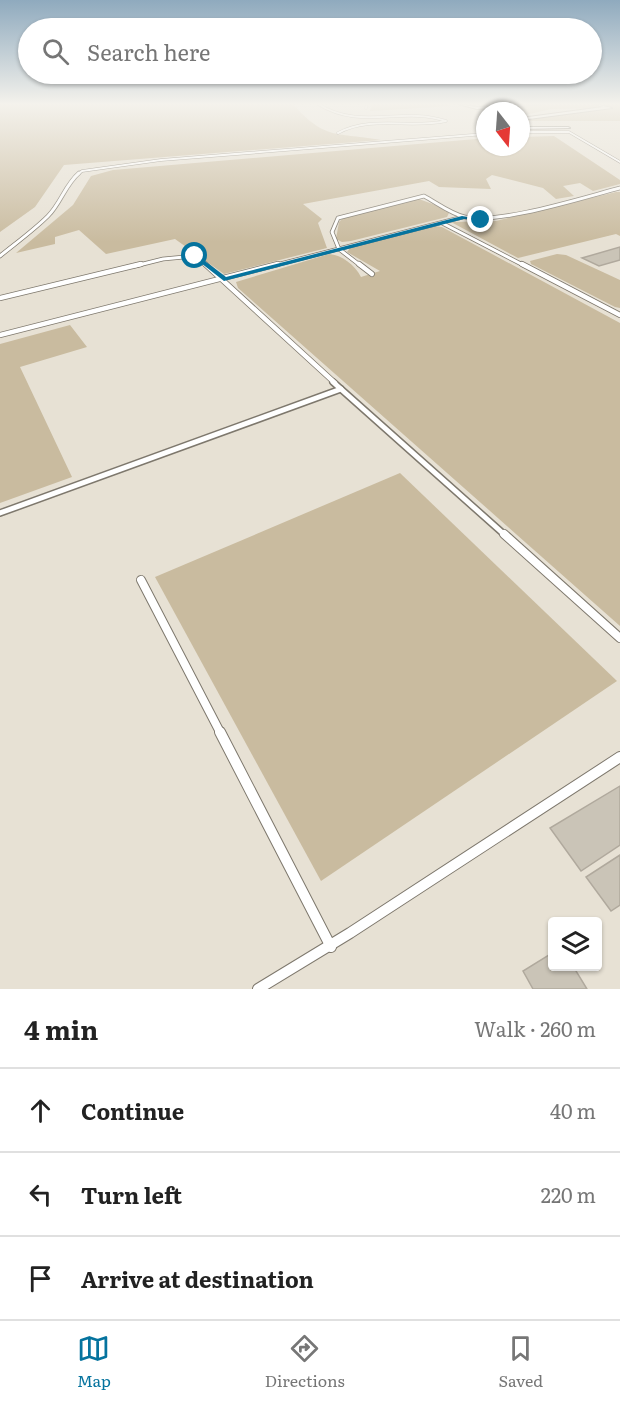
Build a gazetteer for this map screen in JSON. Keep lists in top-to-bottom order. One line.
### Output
{"north":"bottom","page":{"search":"Search here","heading":["4 min","Walk · 260 m"],"list":[["Continue","40 m"],["Turn left","220 m"],"Arrive at destination"],"nav":["Map","Directions","Saved"]}}
